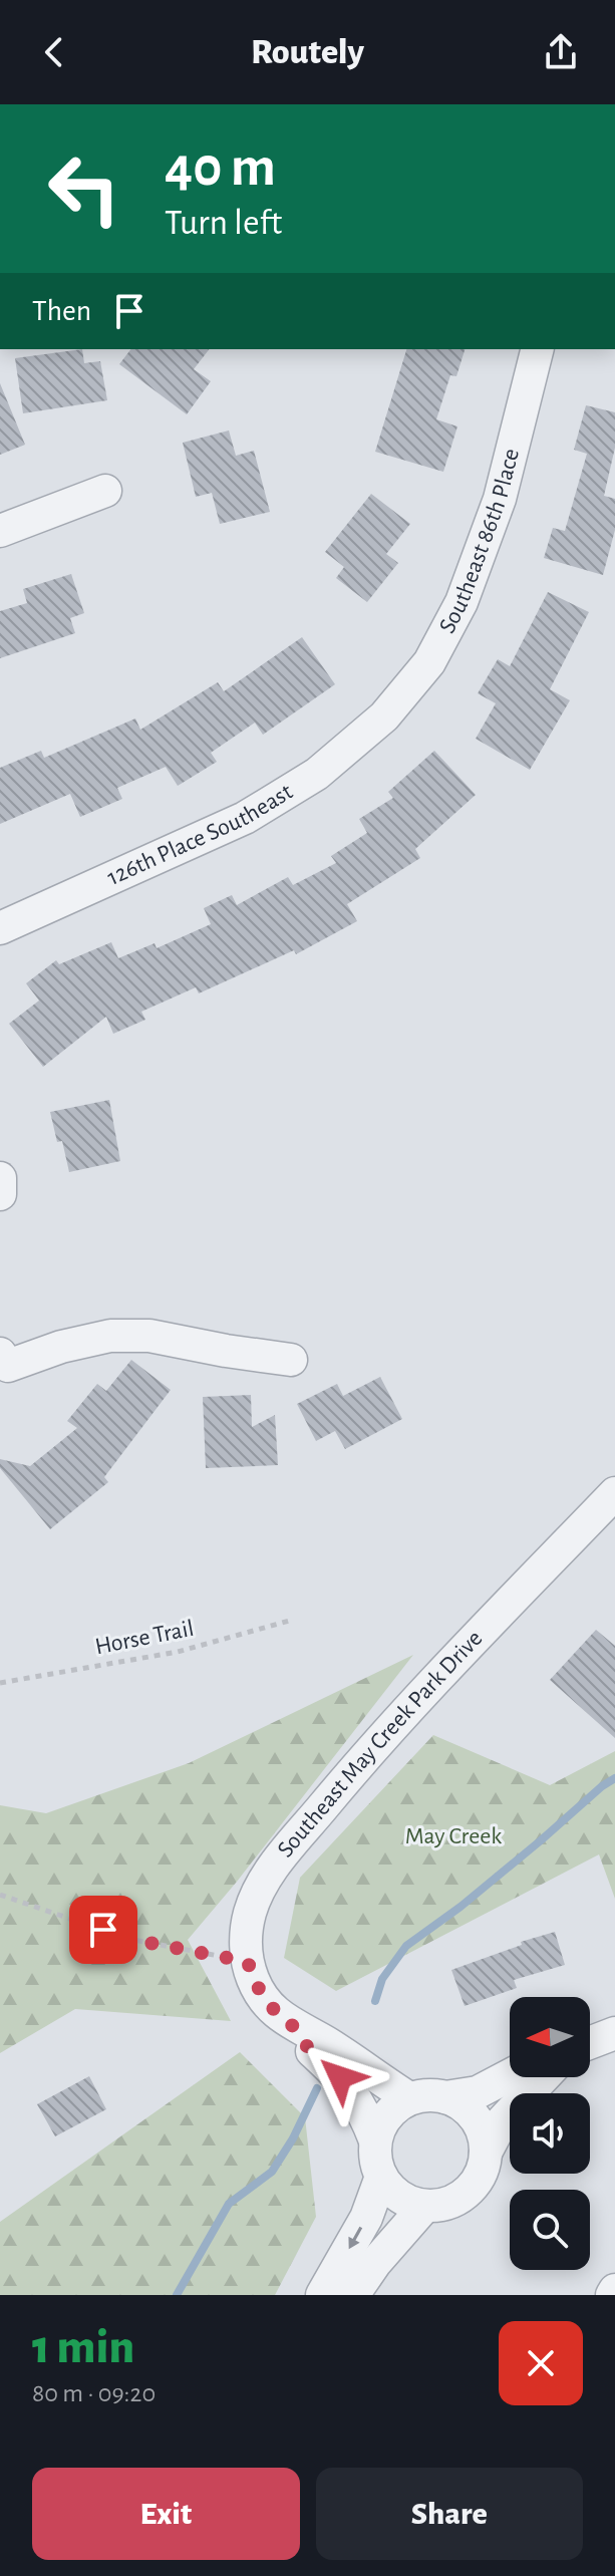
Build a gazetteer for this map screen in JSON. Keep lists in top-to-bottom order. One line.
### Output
{"streets":{"street":["Southeast 86th Place","126th Place Southeast","Southeast May Creek Park Drive"],"path":["Horse Trail"]},"crossings":[["Southeast 86th Place","126th Place Southeast"]],"parks":["May Creek"],"north":"left","page":{"header":"Routely","turn":["40 m","Turn left"],"then":"Then","heading":["1 min","80 m · 09:20"],"buttons":["Exit","Share"]}}
